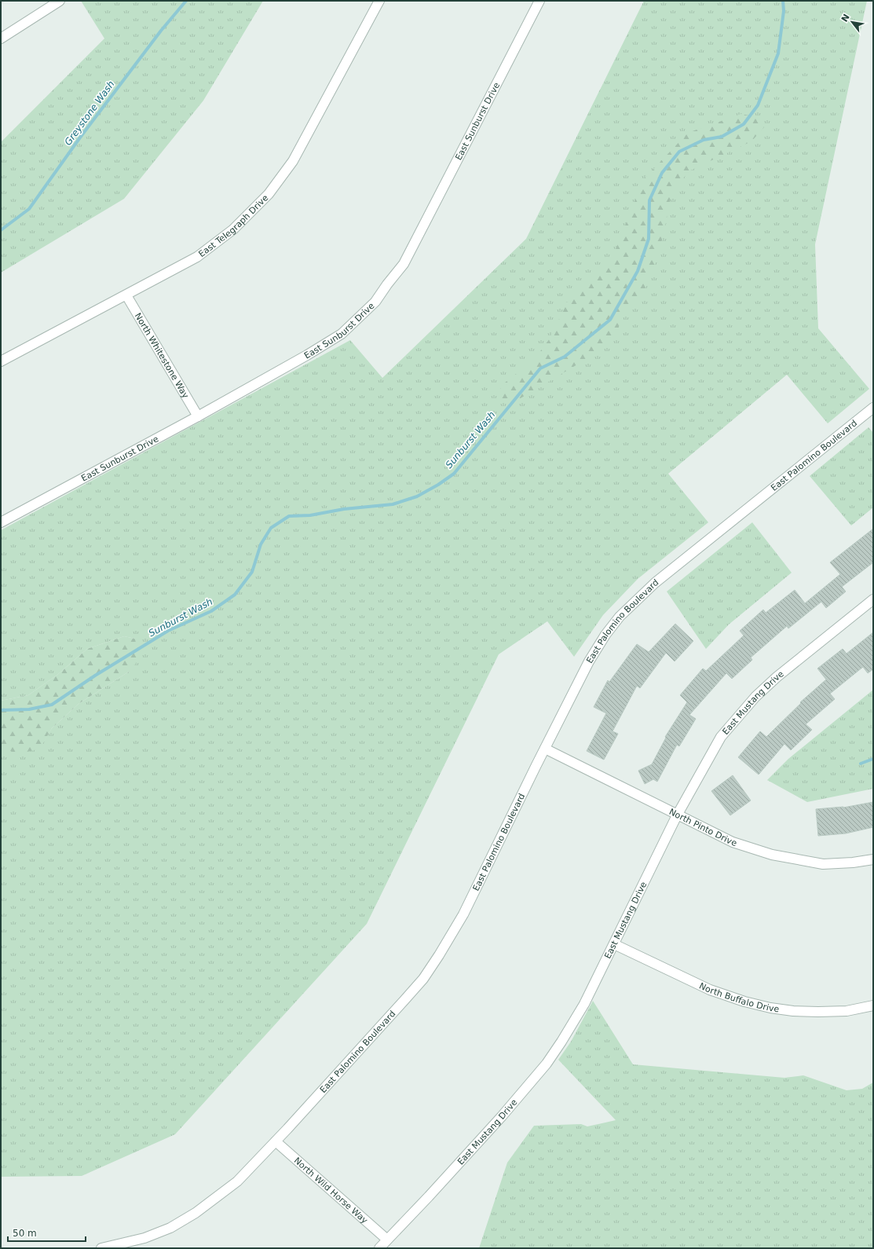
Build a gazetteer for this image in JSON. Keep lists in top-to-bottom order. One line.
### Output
{"streets":{"street":["East Sunburst Drive","East Telegraph Drive","North Whitestone Way","East Palomino Boulevard","East Mustang Drive","North Pinto Drive","North Buffalo Drive","North Wild Horse Way"]},"crossings":[["East Sunburst Drive","North Whitestone Way"],["East Telegraph Drive","North Whitestone Way"],["East Palomino Boulevard","North Pinto Drive"],["East Palomino Boulevard","North Wild Horse Way"],["East Mustang Drive","North Pinto Drive"],["East Mustang Drive","North Buffalo Drive"],["East Mustang Drive","North Wild Horse Way"]],"water":["Greystone Wash","Sunburst Wash"],"scale_bar":"50 m","north":"top left"}
